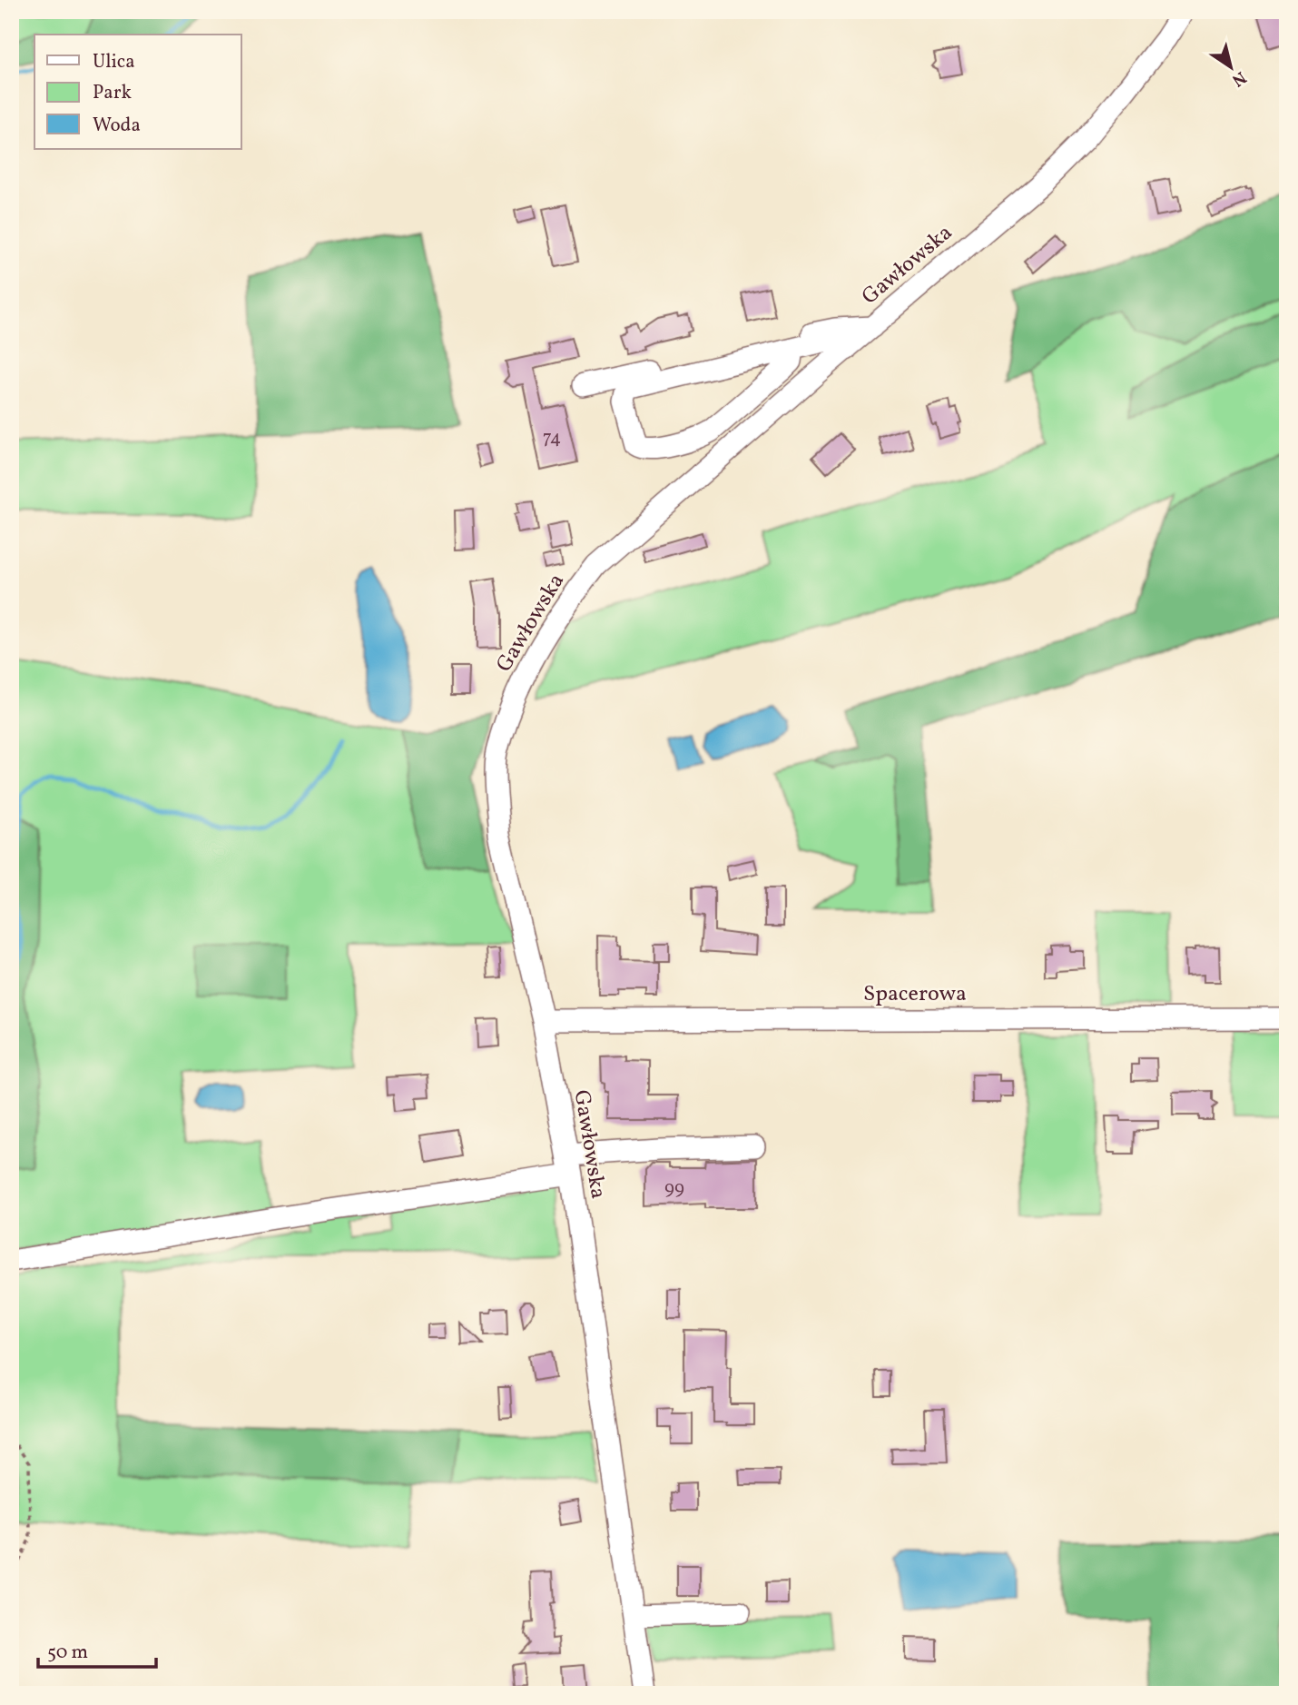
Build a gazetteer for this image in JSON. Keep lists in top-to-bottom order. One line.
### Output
{"streets":{"street":["Gawłowska","Spacerowa"]},"crossings":[["Gawłowska","Spacerowa"]],"house_numbers":["74","99"],"legend":["Ulica","Park","Woda"],"scale_bar":"50 m","north":"bottom right"}
